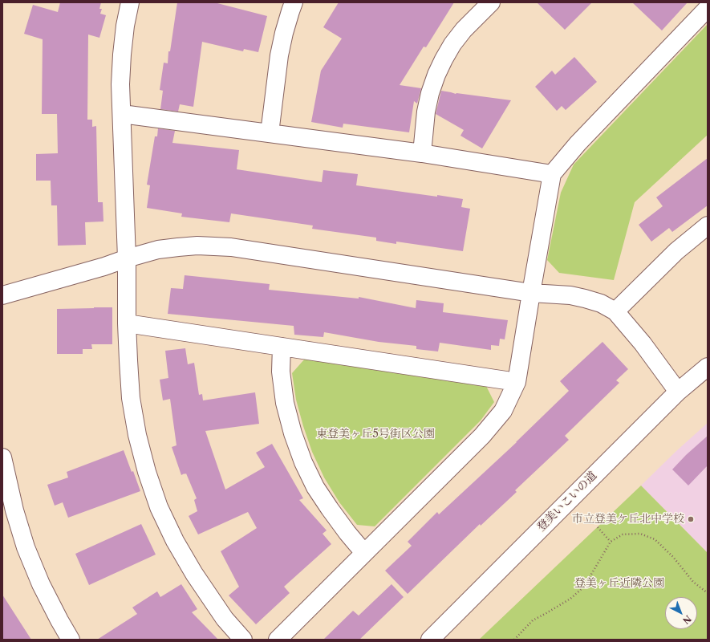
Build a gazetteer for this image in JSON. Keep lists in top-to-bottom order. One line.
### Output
{"streets":{"street":["登美いこいの道"]},"parks":["東登美ヶ丘5号街区公園","登美ヶ丘近隣公園"],"places":["市立登美ケ丘北中学校"],"north":"bottom right"}
